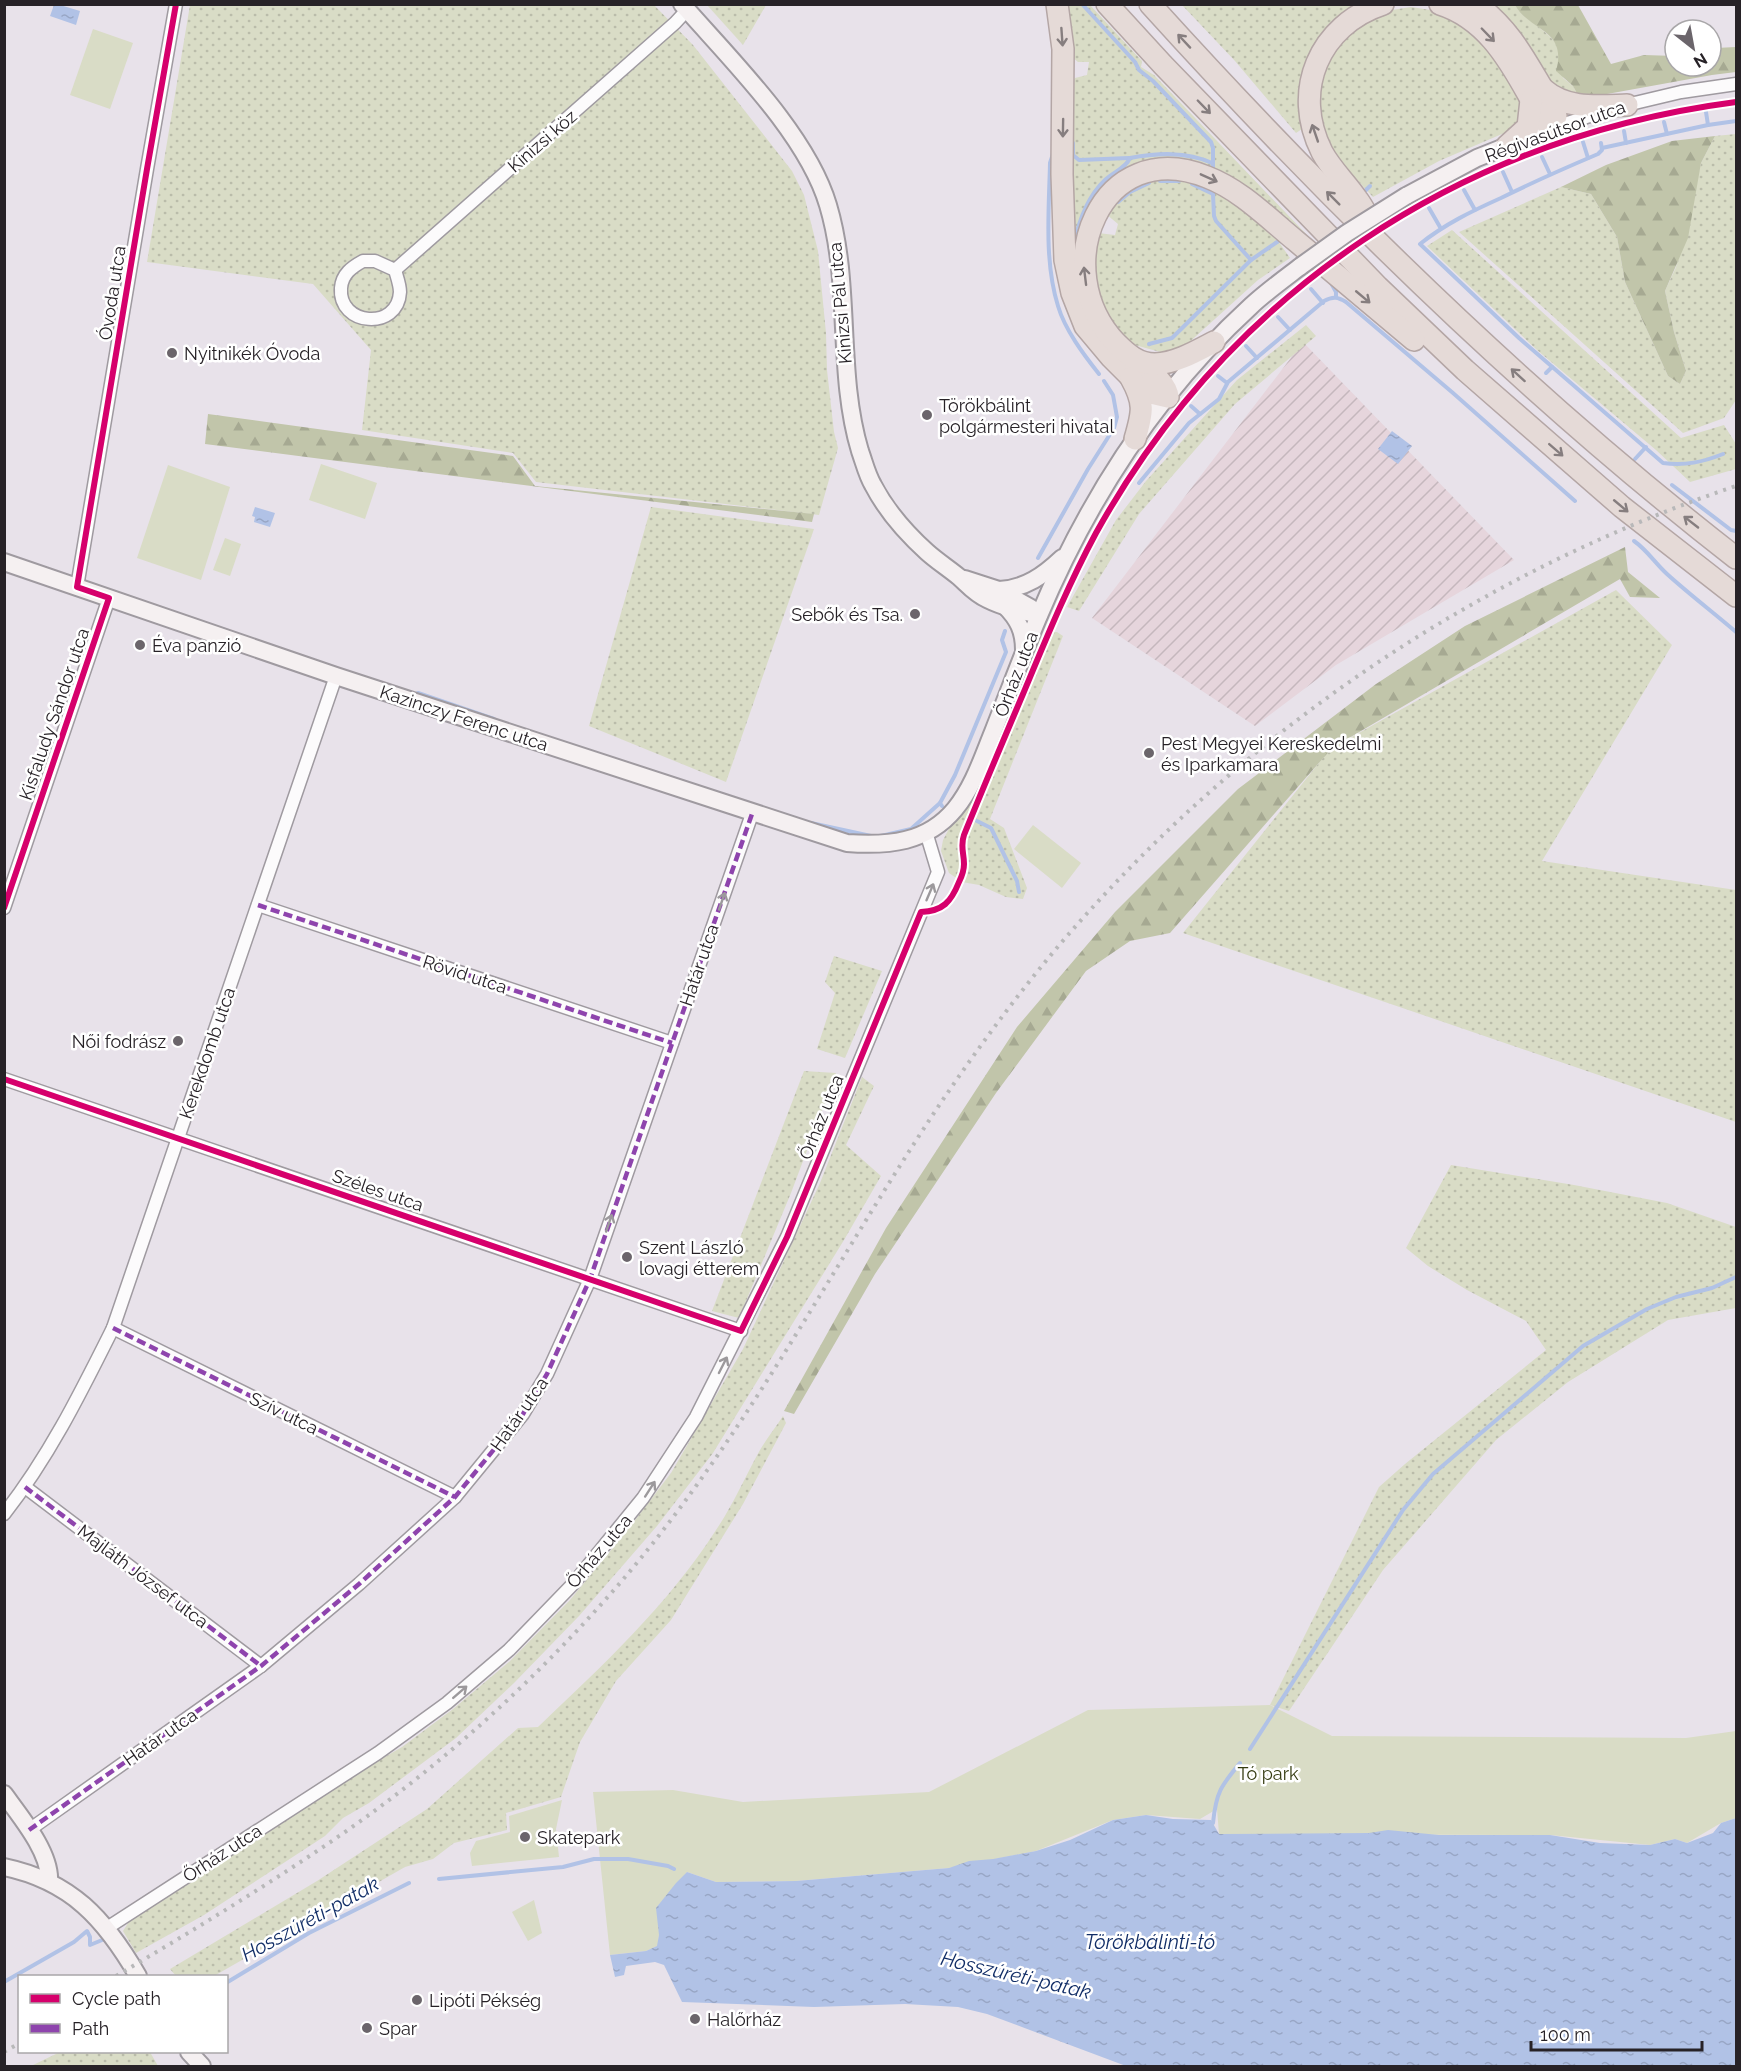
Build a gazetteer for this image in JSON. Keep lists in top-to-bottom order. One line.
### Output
{"streets":{"street":["Régivasútsor utca","Kinizsi köz","Óvoda utca","Kinizsi Pál utca","Őrház utca","Kisfaludy Sándor utca","Kazinczy Ferenc utca","Határ utca","Rövid utca","Kerekdomb utca","Széles utca","Szív utca","Majláth József utca"]},"crossings":[["Régivasútsor utca","Őrház utca"],["Kinizsi köz","Kinizsi Pál utca"],["Óvoda utca","Kazinczy Ferenc utca"],["Kinizsi Pál utca","Őrház utca"],["Őrház utca","Kazinczy Ferenc utca"],["Őrház utca","Széles utca"],["Kisfaludy Sándor utca","Kazinczy Ferenc utca"],["Kazinczy Ferenc utca","Határ utca"],["Kazinczy Ferenc utca","Kerekdomb utca"],["Határ utca","Rövid utca"],["Határ utca","Széles utca"],["Határ utca","Szív utca"],["Határ utca","Majláth József utca"],["Rövid utca","Kerekdomb utca"],["Kerekdomb utca","Széles utca"],["Kerekdomb utca","Szív utca"],["Kerekdomb utca","Majláth József utca"]],"one_way":["Őrház utca","Határ utca"],"water":["Hosszúréti-patak","Törökbálinti-tó"],"parks":["Tó park"],"places":["Nyitnikék Óvoda","Törökbálint polgármesteri hivatal","Sebők és Tsa.","Éva panzió","Pest Megyei Kereskedelmi és Iparkamara","Női fodrász","Szent László lovagi étterem","Skatepark","Lipóti Pékség","Halőrház","Spar"],"legend":["Cycle path","Path"],"scale_bar":"100 m","north":"bottom right"}
